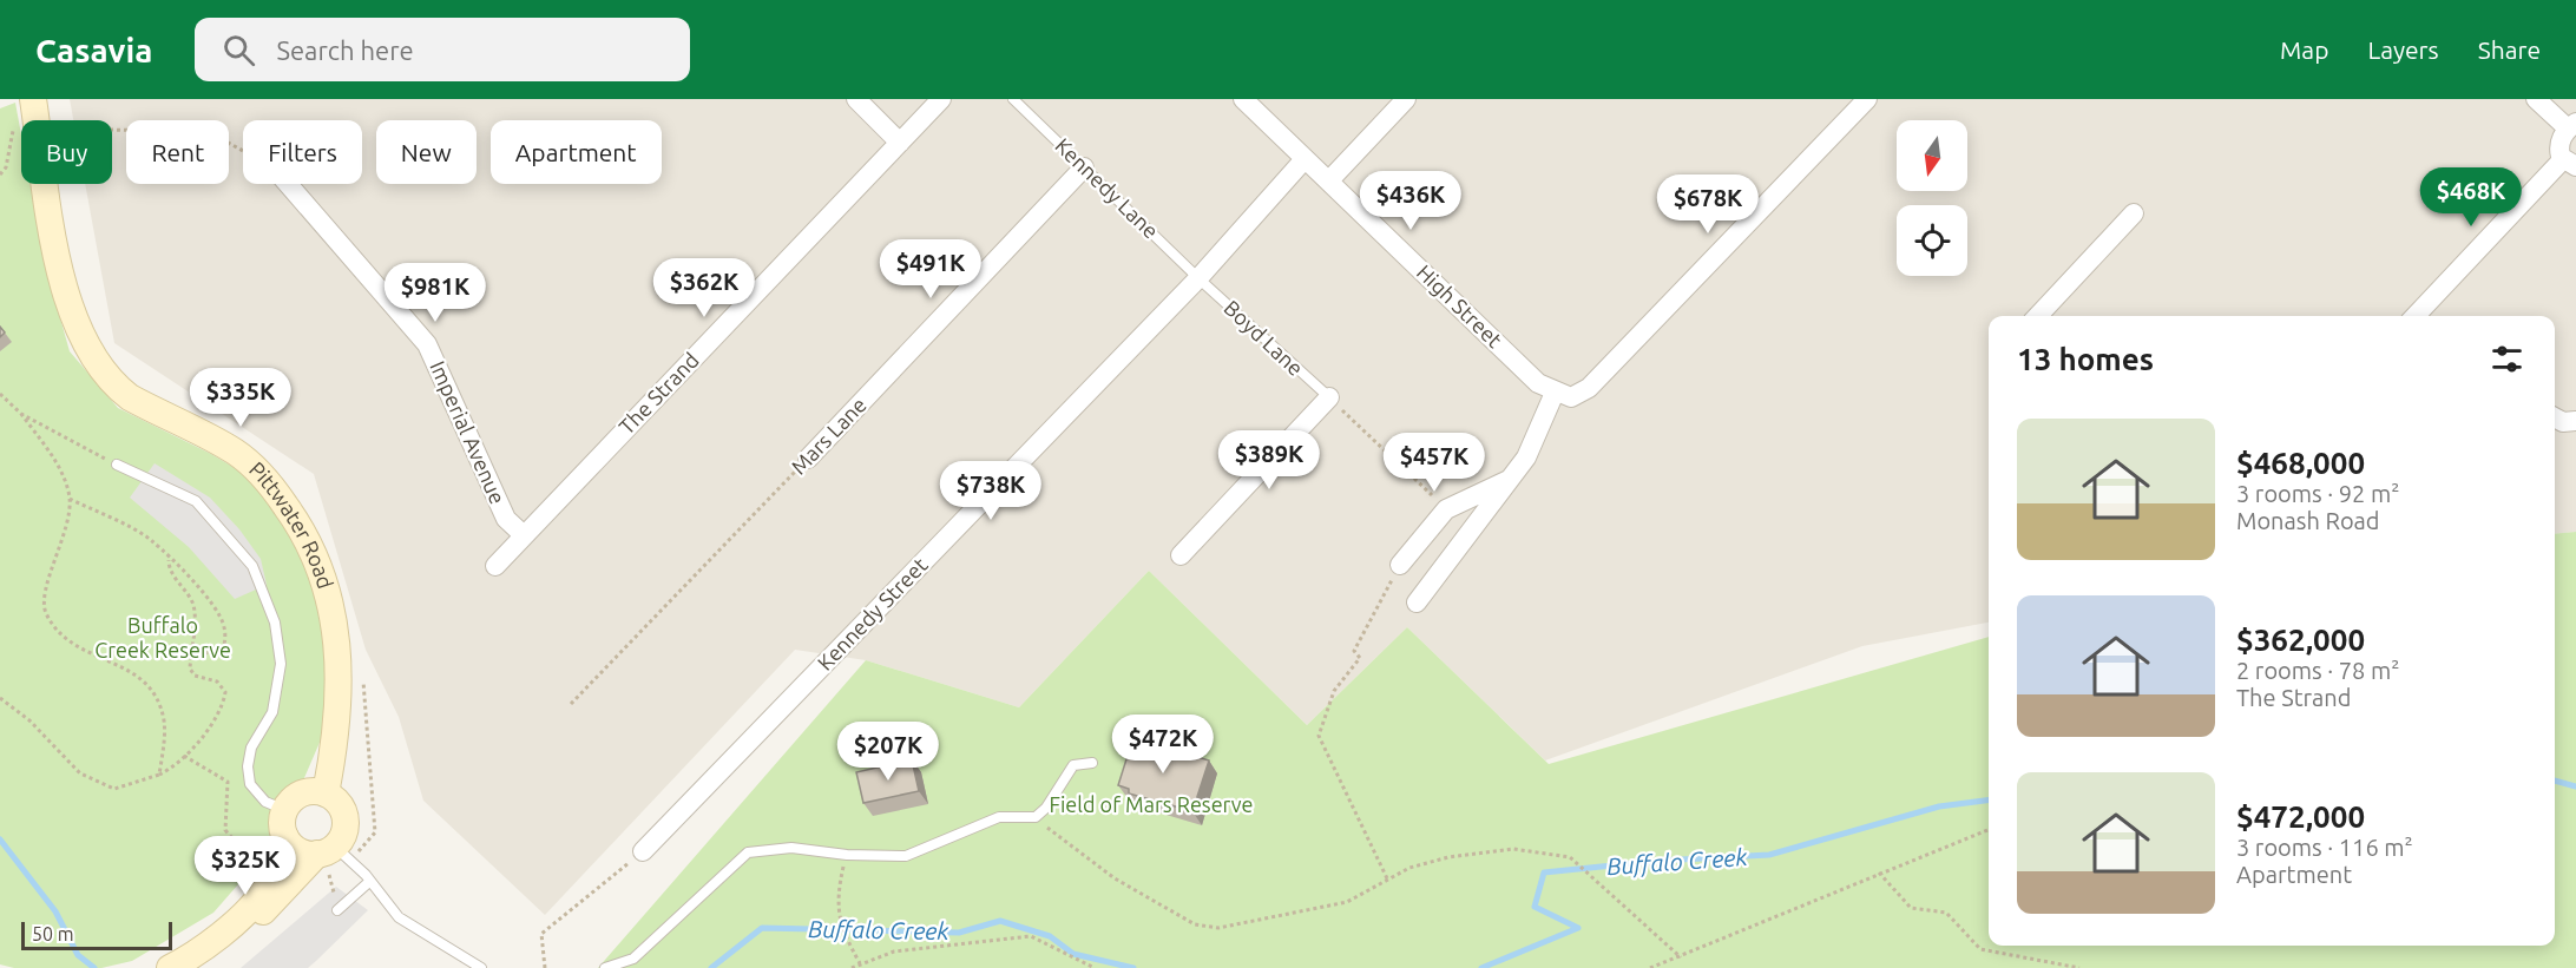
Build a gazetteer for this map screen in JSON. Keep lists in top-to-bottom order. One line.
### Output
{"streets":{"main road":["Pittwater Road"],"street":["High Street","The Strand","Imperial Avenue","Mars Lane","Kennedy Street"],"lane":["Kennedy Lane","Boyd Lane"]},"crossings":[["Kennedy Lane","Boyd Lane"],["Kennedy Lane","Mars Lane"],["Kennedy Lane","Kennedy Street"],["High Street","Kennedy Street"],["Boyd Lane","Kennedy Street"],["The Strand","Imperial Avenue"]],"water":["Buffalo Creek"],"parks":["Buffalo Creek Reserve","Field of Mars Reserve"],"scale_bar":"50 m","north":"bottom","page":{"header":"Casavia","search":"Search here","nav":["Map","Layers","Share"],"chip":["Buy","Rent","Filters","New","Apartment"],"price":["$468K","$436K","$678K","$491K","$362K","$981K","$335K","$389K","$457K","$738K","$472K","$207K","$325K"],"heading":"13 homes","list":[{"name":"$468,000","note":"3 rooms · 92 m² · Monash Road"},{"name":"$362,000","note":"2 rooms · 78 m² · The Strand"},{"name":"$472,000","note":"3 rooms · 116 m² · Apartment"}],"scale":"50 m"}}
